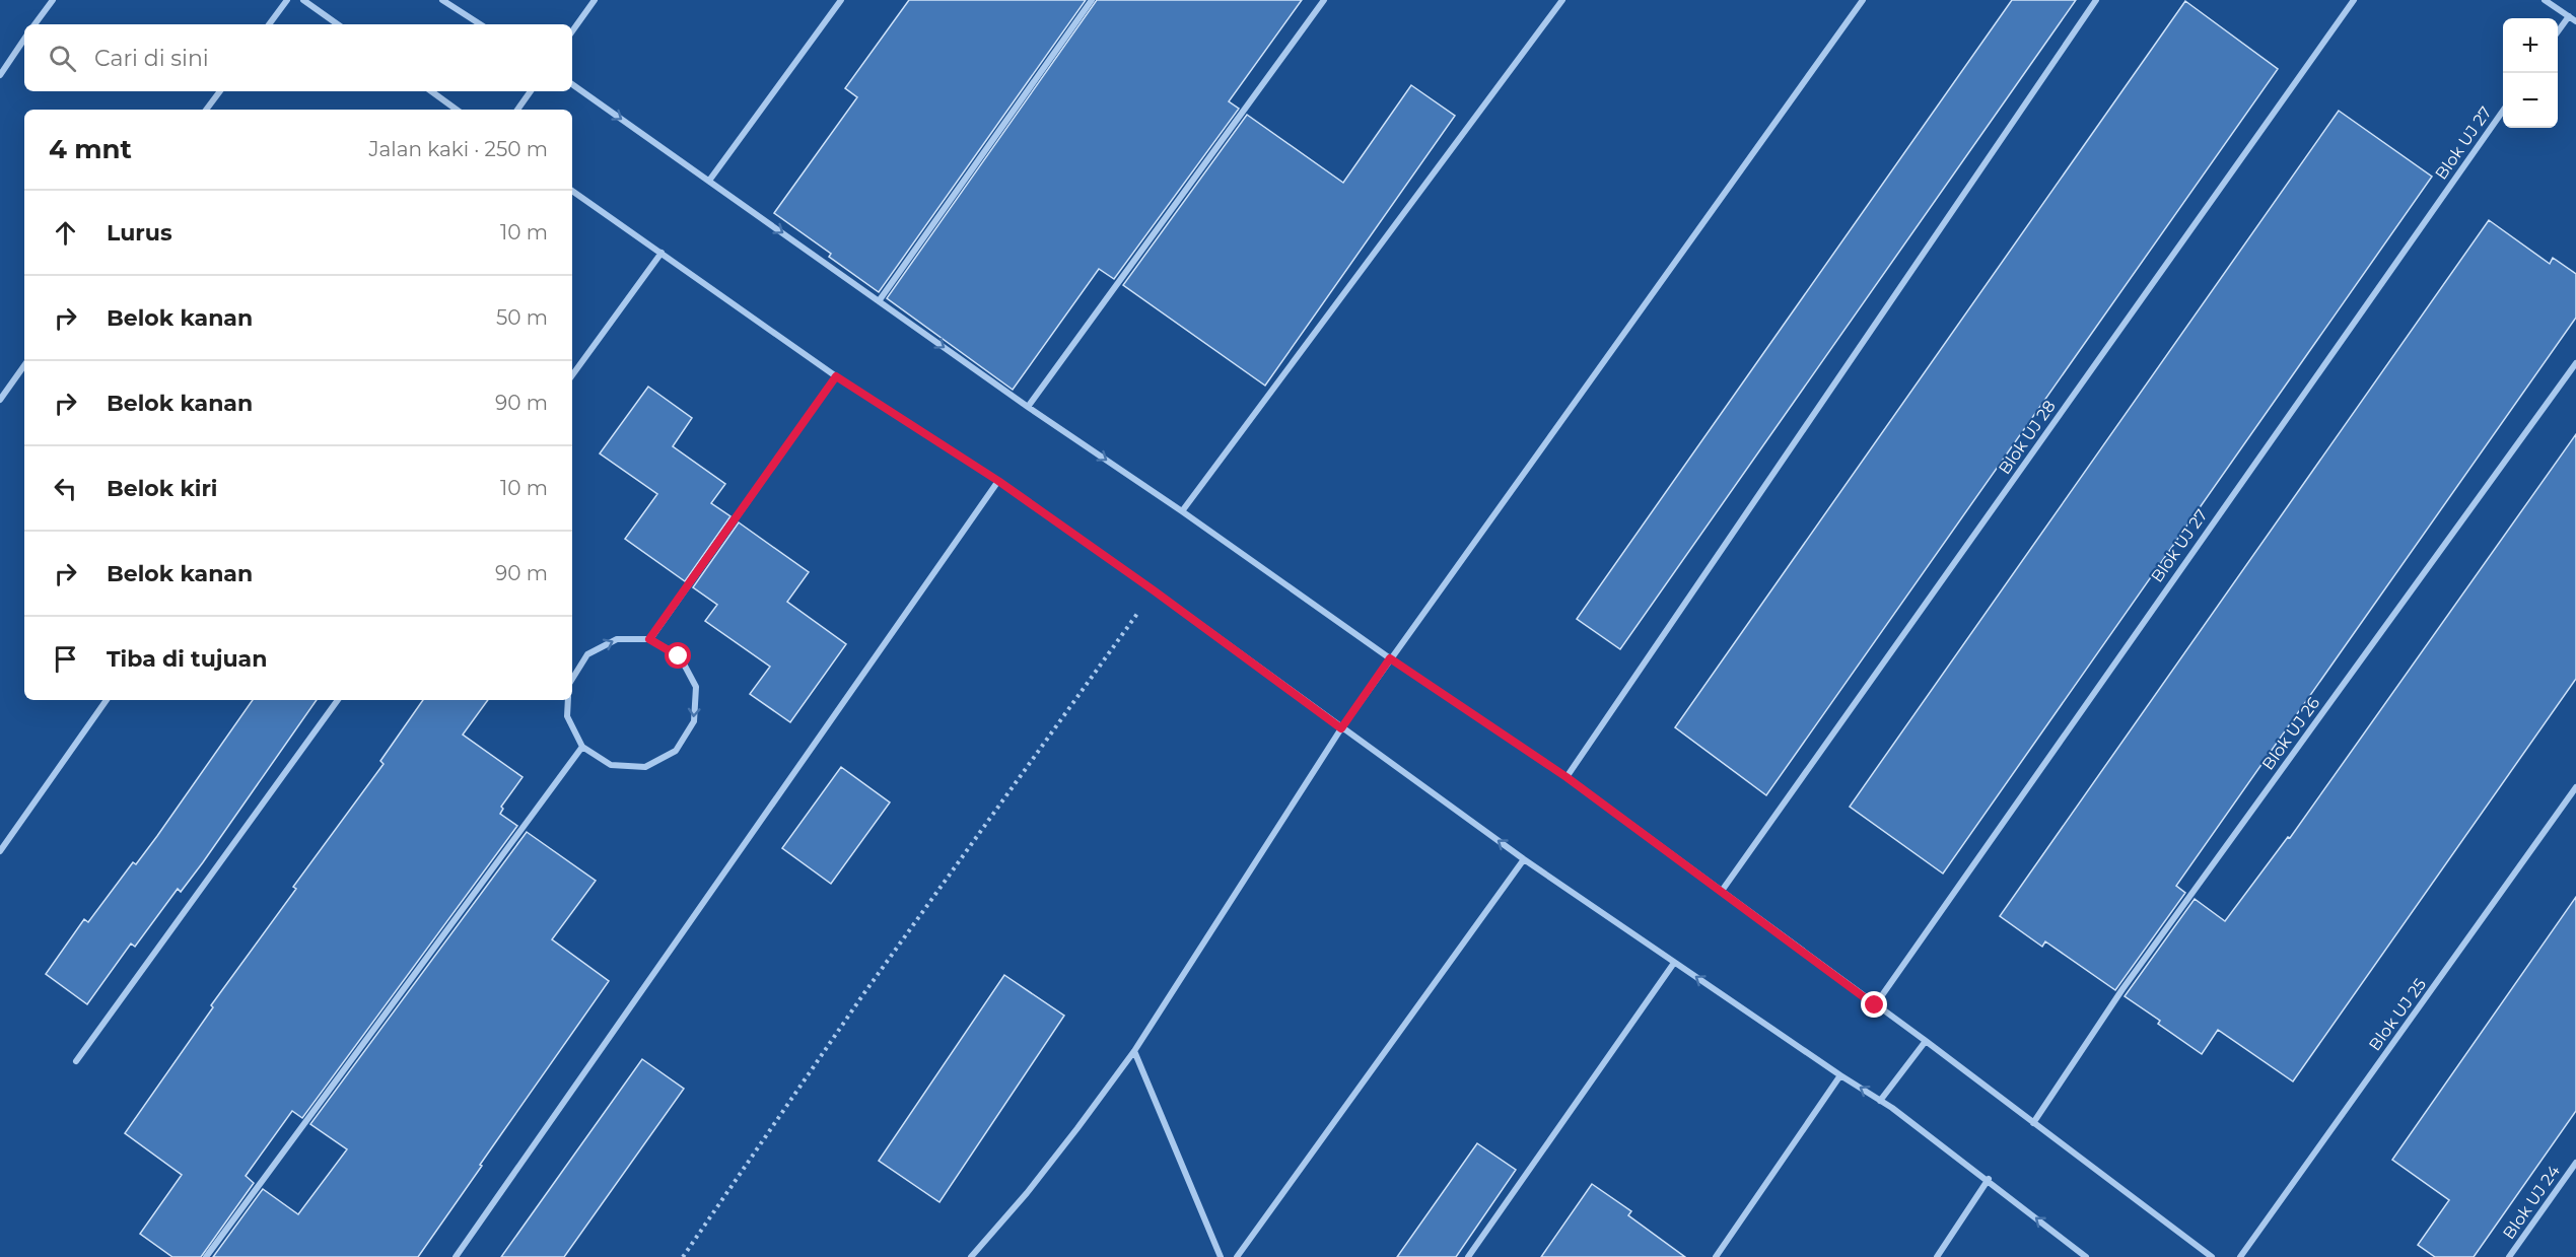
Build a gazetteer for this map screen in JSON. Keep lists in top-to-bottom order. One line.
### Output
{"streets":{"street":["Blok UJ 27","Blok UJ 28","Blok UJ 26","Blok UJ 25","Blok UJ 24"]},"page":{"map_buttons":["+","−"],"search":"Cari di sini","heading":["4 mnt","Jalan kaki · 250 m"],"list":[["Lurus","10 m"],["Belok kanan","50 m"],["Belok kanan","90 m"],["Belok kiri","10 m"],["Belok kanan","90 m"],"Tiba di tujuan"]}}
